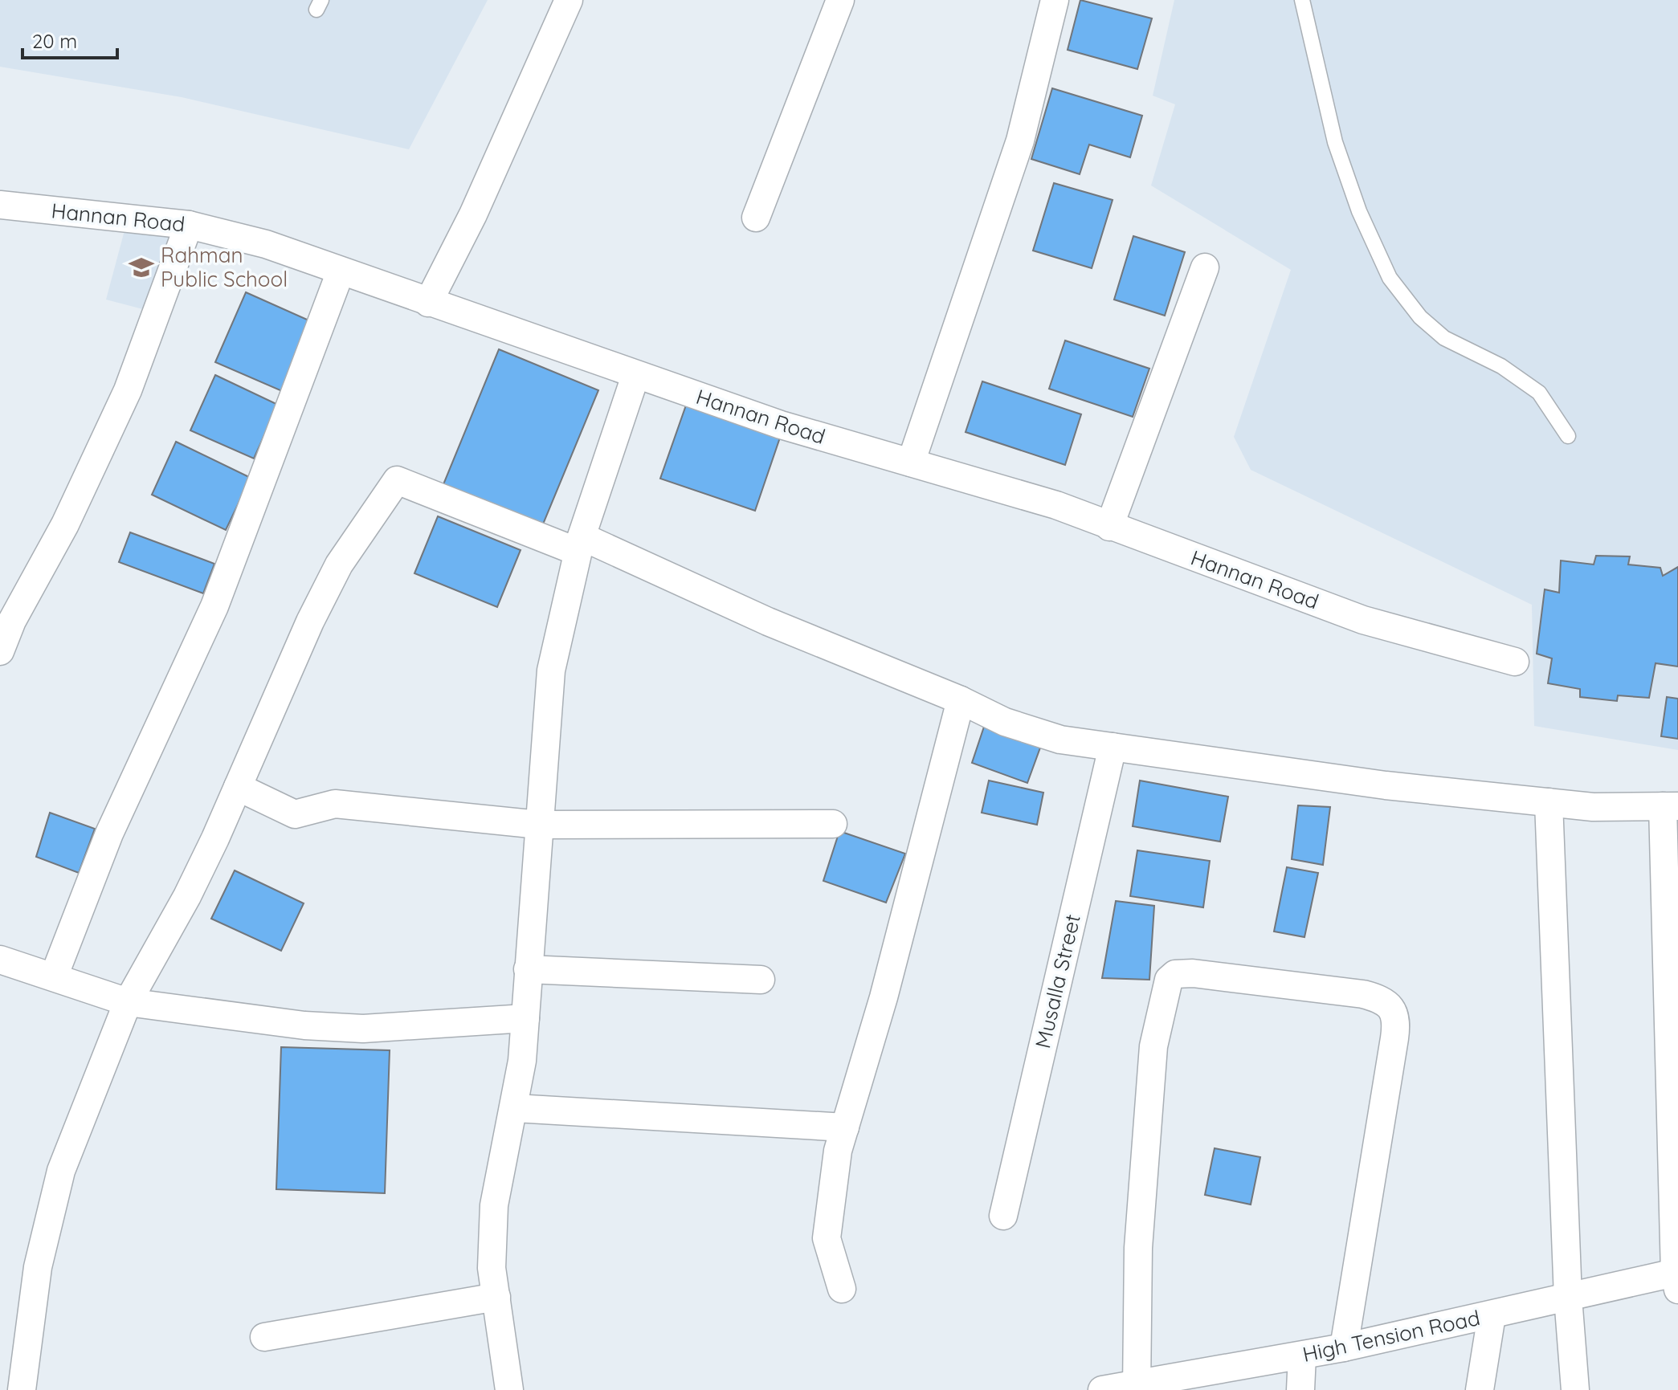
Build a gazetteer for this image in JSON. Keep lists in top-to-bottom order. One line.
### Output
{"streets":{"street":["Hannan Road","Musalla Street","High Tension Road"]},"places":{"school or university":["Rahman Public School"]},"scale_bar":"20 m"}
